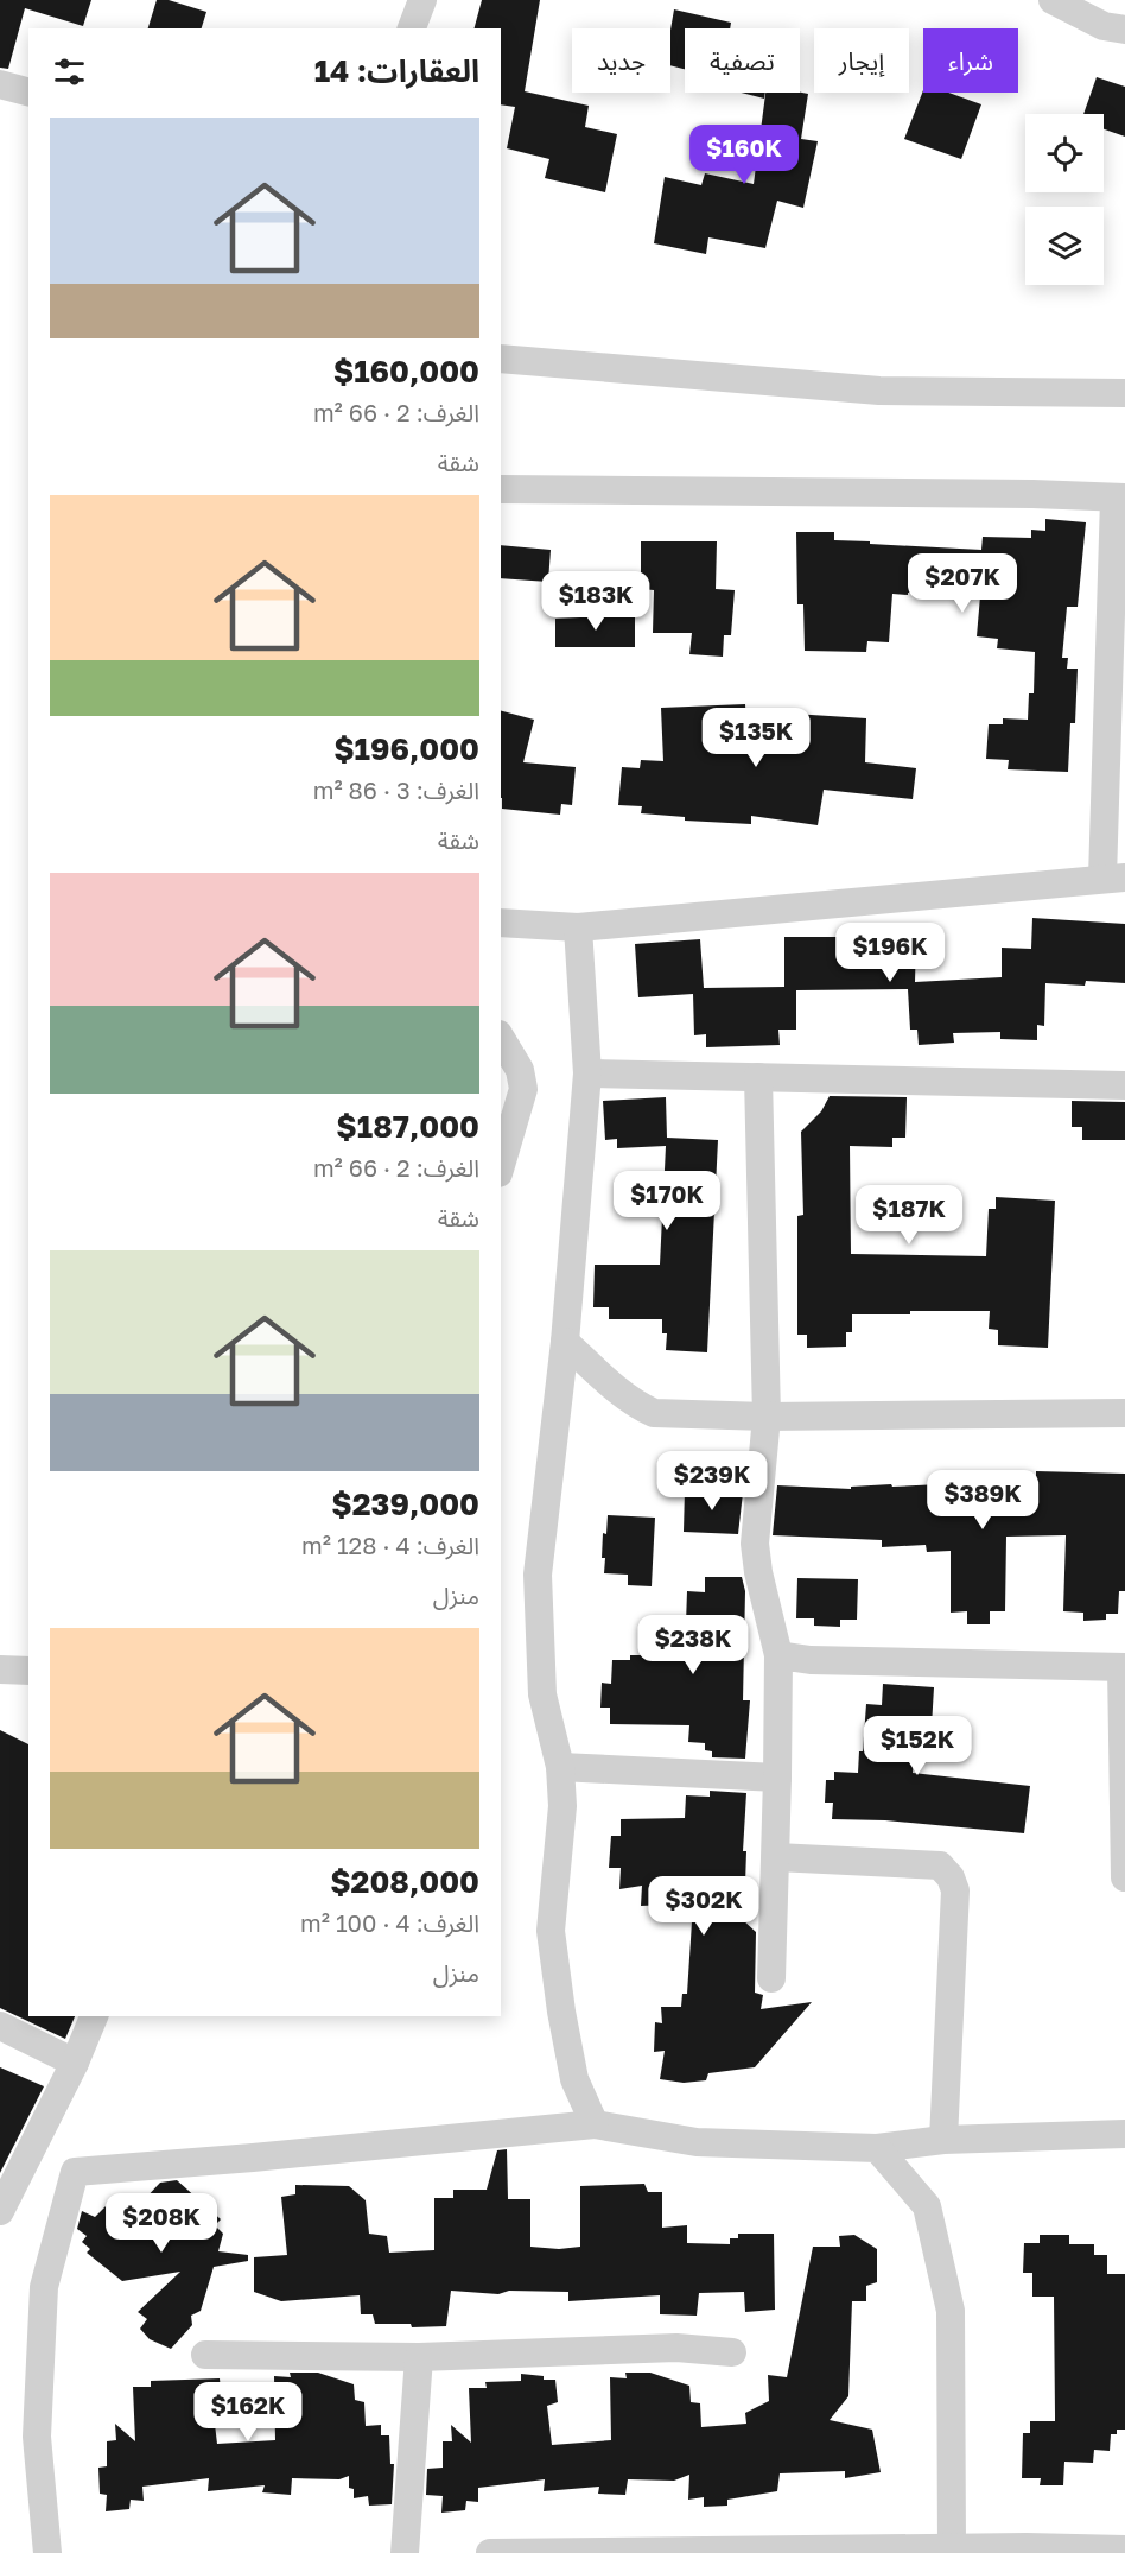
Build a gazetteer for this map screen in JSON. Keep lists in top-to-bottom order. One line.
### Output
{"page":{"chip":["شراء","إيجار","تصفية","جديد"],"heading":"العقارات: 14","list":[{"name":"$160,000","note":"الغرف: 2 · 66 m² · شقة"},{"name":"$196,000","note":"الغرف: 3 · 86 m² · شقة"},{"name":"$187,000","note":"الغرف: 2 · 66 m² · شقة"},{"name":"$239,000","note":"الغرف: 4 · 128 m² · منزل"},{"name":"$208,000","note":"الغرف: 4 · 100 m² · منزل"}],"price":["$160K","$207K","$183K","$135K","$196K","$170K","$187K","$239K","$389K","$238K","$152K","$302K","$208K","$162K"]}}
